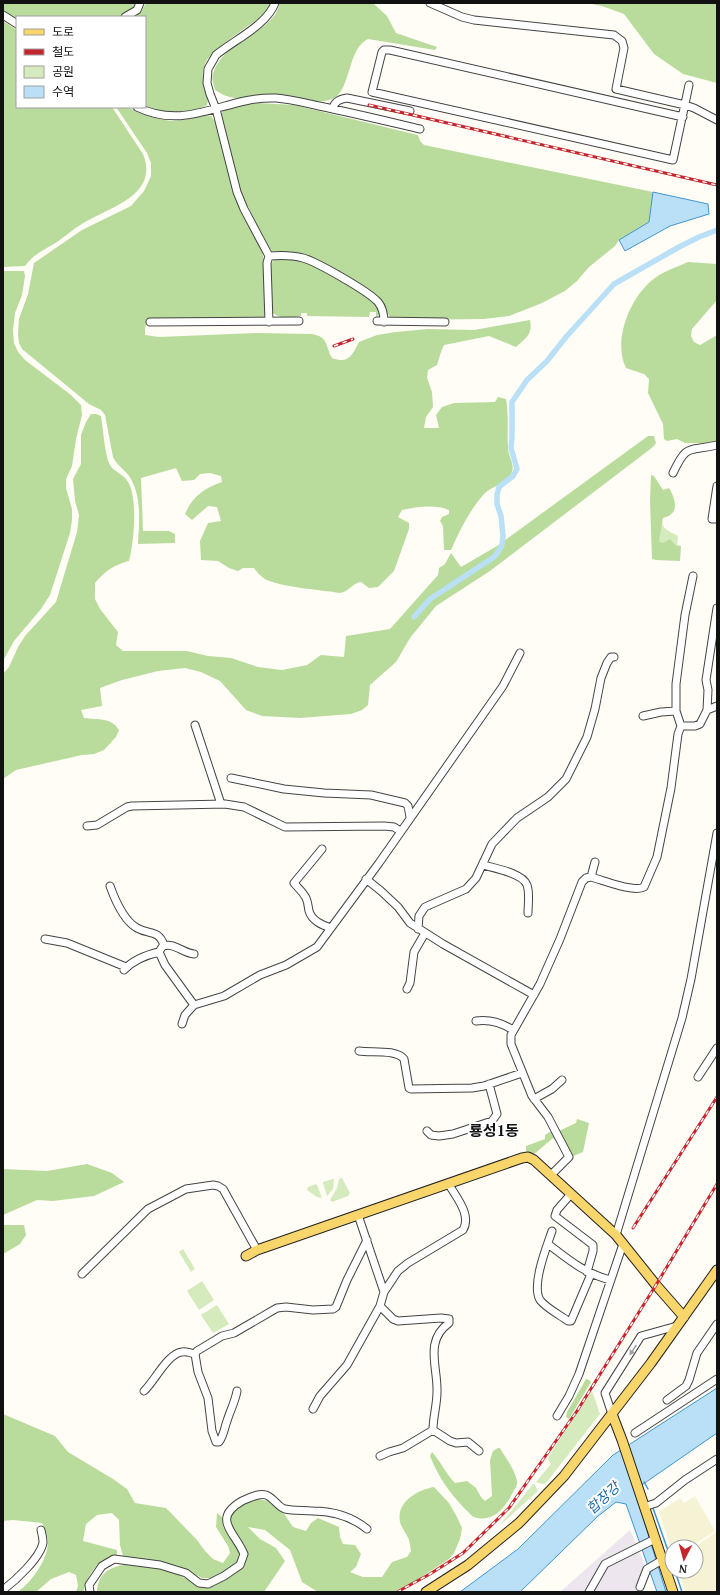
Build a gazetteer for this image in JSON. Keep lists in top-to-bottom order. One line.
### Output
{"districts":["룡성1동"],"water":["합장강"],"legend":["도로","철도","공원","수역"],"north":"bottom"}
